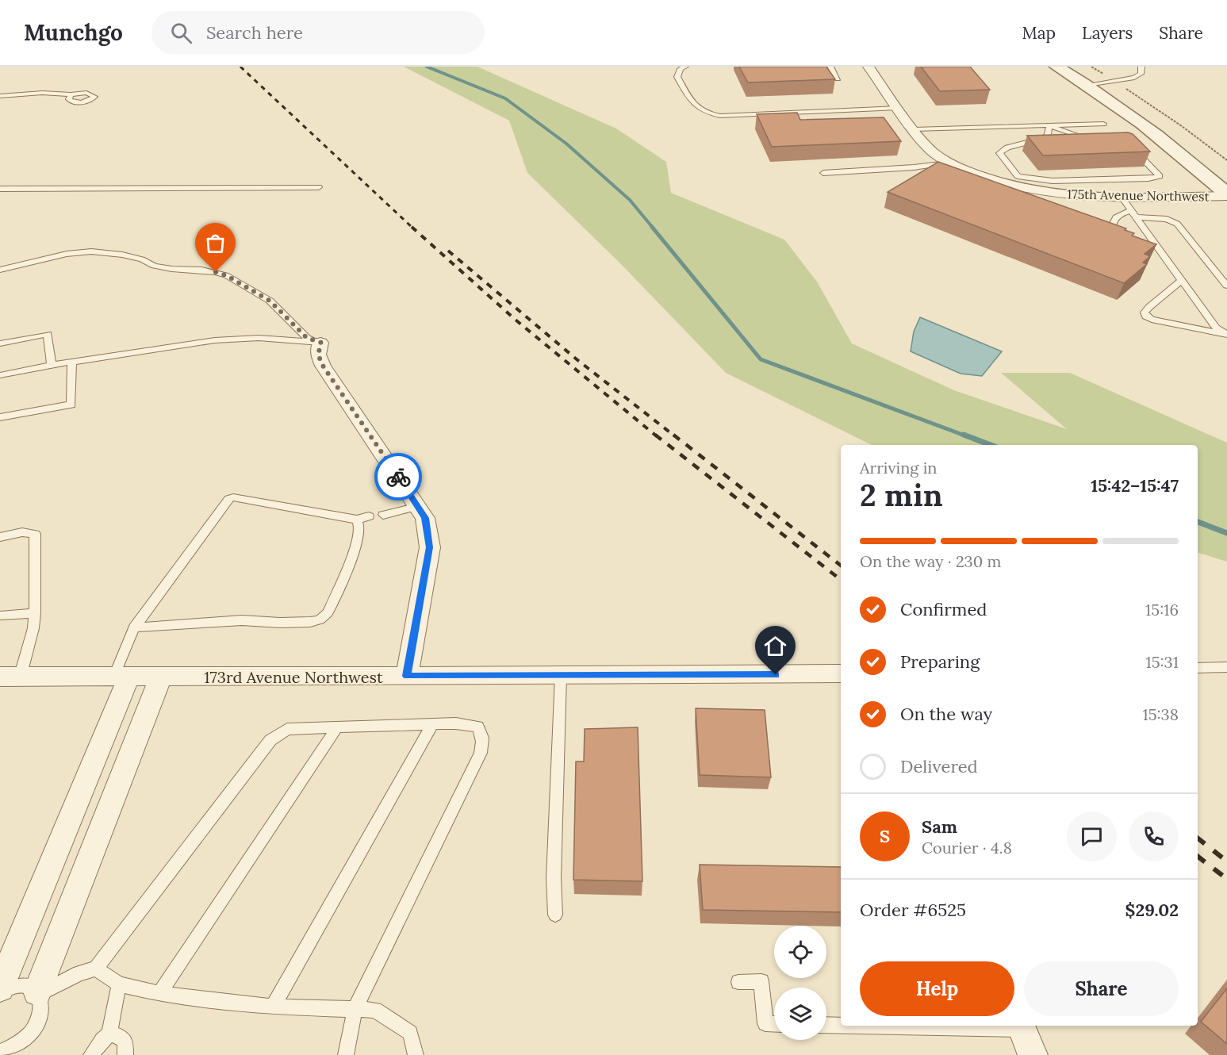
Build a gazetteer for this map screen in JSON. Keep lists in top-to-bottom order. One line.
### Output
{"streets":{"street":["175th Avenue Northwest","173rd Avenue Northwest"]},"page":{"header":"Munchgo","search":"Search here","nav":["Map","Layers","Share"],"heading":["2 min","Arriving in","15:42–15:47"],"panel":["Sam","Courier · 4.8","Order #6525","$29.02"],"bar":"On the way · 230 m","list":[["Confirmed","15:16"],["Preparing","15:31"],["On the way","15:38"],"Delivered"],"round":"S","buttons":["Help","Share"]}}
